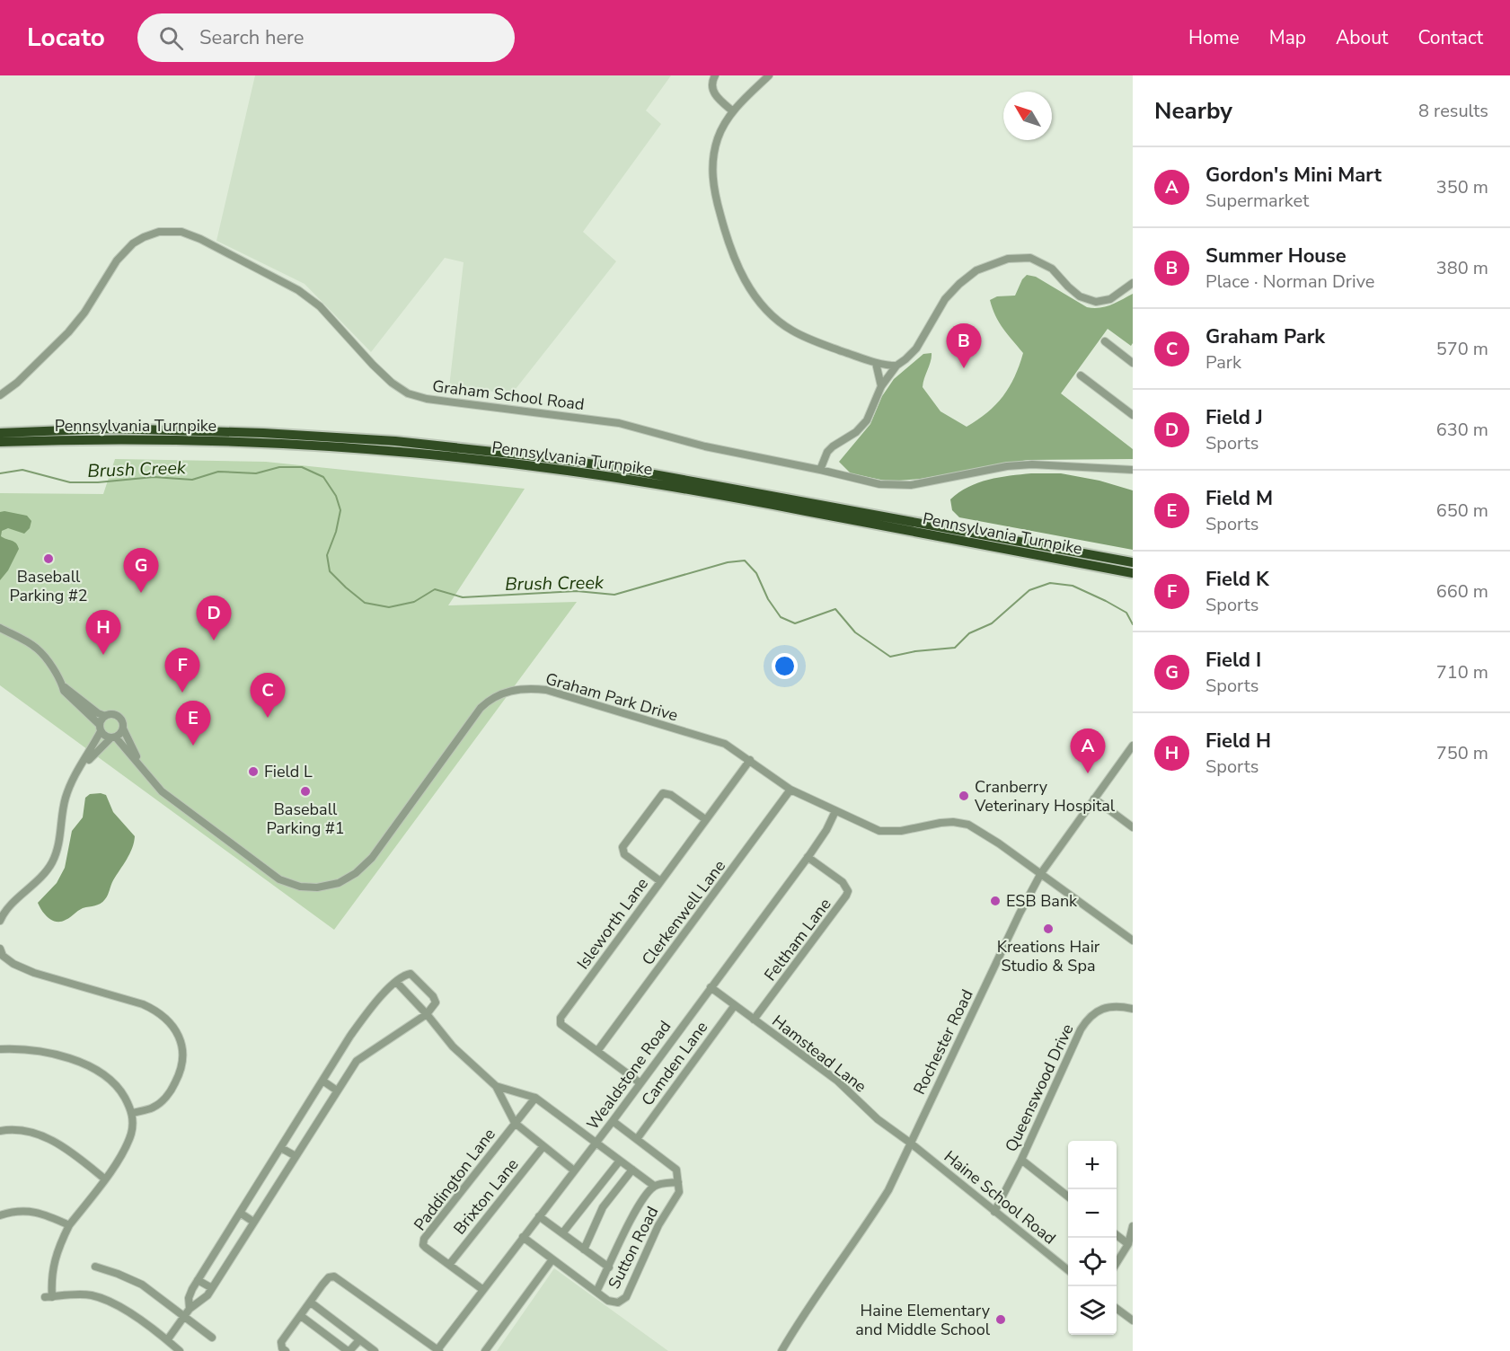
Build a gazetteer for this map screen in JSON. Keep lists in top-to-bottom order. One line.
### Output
{"streets":{"highway":["Pennsylvania Turnpike"],"street":["Graham School Road","Graham Park Drive","Clerkenwell Lane","Isleworth Lane","Feltham Lane","Rochester Road","Hamstead Lane","Camden Lane","Wealdstone Road","Queenswood Drive","Paddington Lane","Brixton Lane","Haine School Road","Sutton Road"]},"crossings":[["Graham Park Drive","Clerkenwell Lane"],["Graham Park Drive","Isleworth Lane"],["Graham Park Drive","Rochester Road"],["Graham Park Drive","Wealdstone Road"],["Clerkenwell Lane","Isleworth Lane"],["Isleworth Lane","Wealdstone Road"],["Feltham Lane","Hamstead Lane"],["Feltham Lane","Wealdstone Road"],["Rochester Road","Hamstead Lane"],["Rochester Road","Haine School Road"],["Hamstead Lane","Camden Lane"],["Hamstead Lane","Wealdstone Road"],["Hamstead Lane","Haine School Road"],["Wealdstone Road","Paddington Lane"],["Wealdstone Road","Sutton Road"],["Queenswood Drive","Haine School Road"],["Paddington Lane","Brixton Lane"]],"water":["Brush Creek"],"places":["Baseball Parking #2","Field L","Baseball Parking #1","Cranberry Veterinary Hospital","ESB Bank","Kreations Hair Studio & Spa","Haine Elementary and Middle School"],"north":"top left","page":{"header":"Locato","search":"Search here","nav":["Home","Map","About","Contact"],"heading":["Nearby","8 results"],"list":[{"mark":"A","name":"Gordon's Mini Mart","note":"Supermarket","value":"350 m"},{"mark":"B","name":"Summer House","note":"Place · Norman Drive","value":"380 m"},{"mark":"C","name":"Graham Park","note":"Park","value":"570 m"},{"mark":"D","name":"Field J","note":"Sports","value":"630 m"},{"mark":"E","name":"Field M","note":"Sports","value":"650 m"},{"mark":"F","name":"Field K","note":"Sports","value":"660 m"},{"mark":"G","name":"Field I","note":"Sports","value":"710 m"},{"mark":"H","name":"Field H","note":"Sports","value":"750 m"}],"pins":["B","G","D","H","F","C","E","A"],"map_buttons":["+","−"]}}
